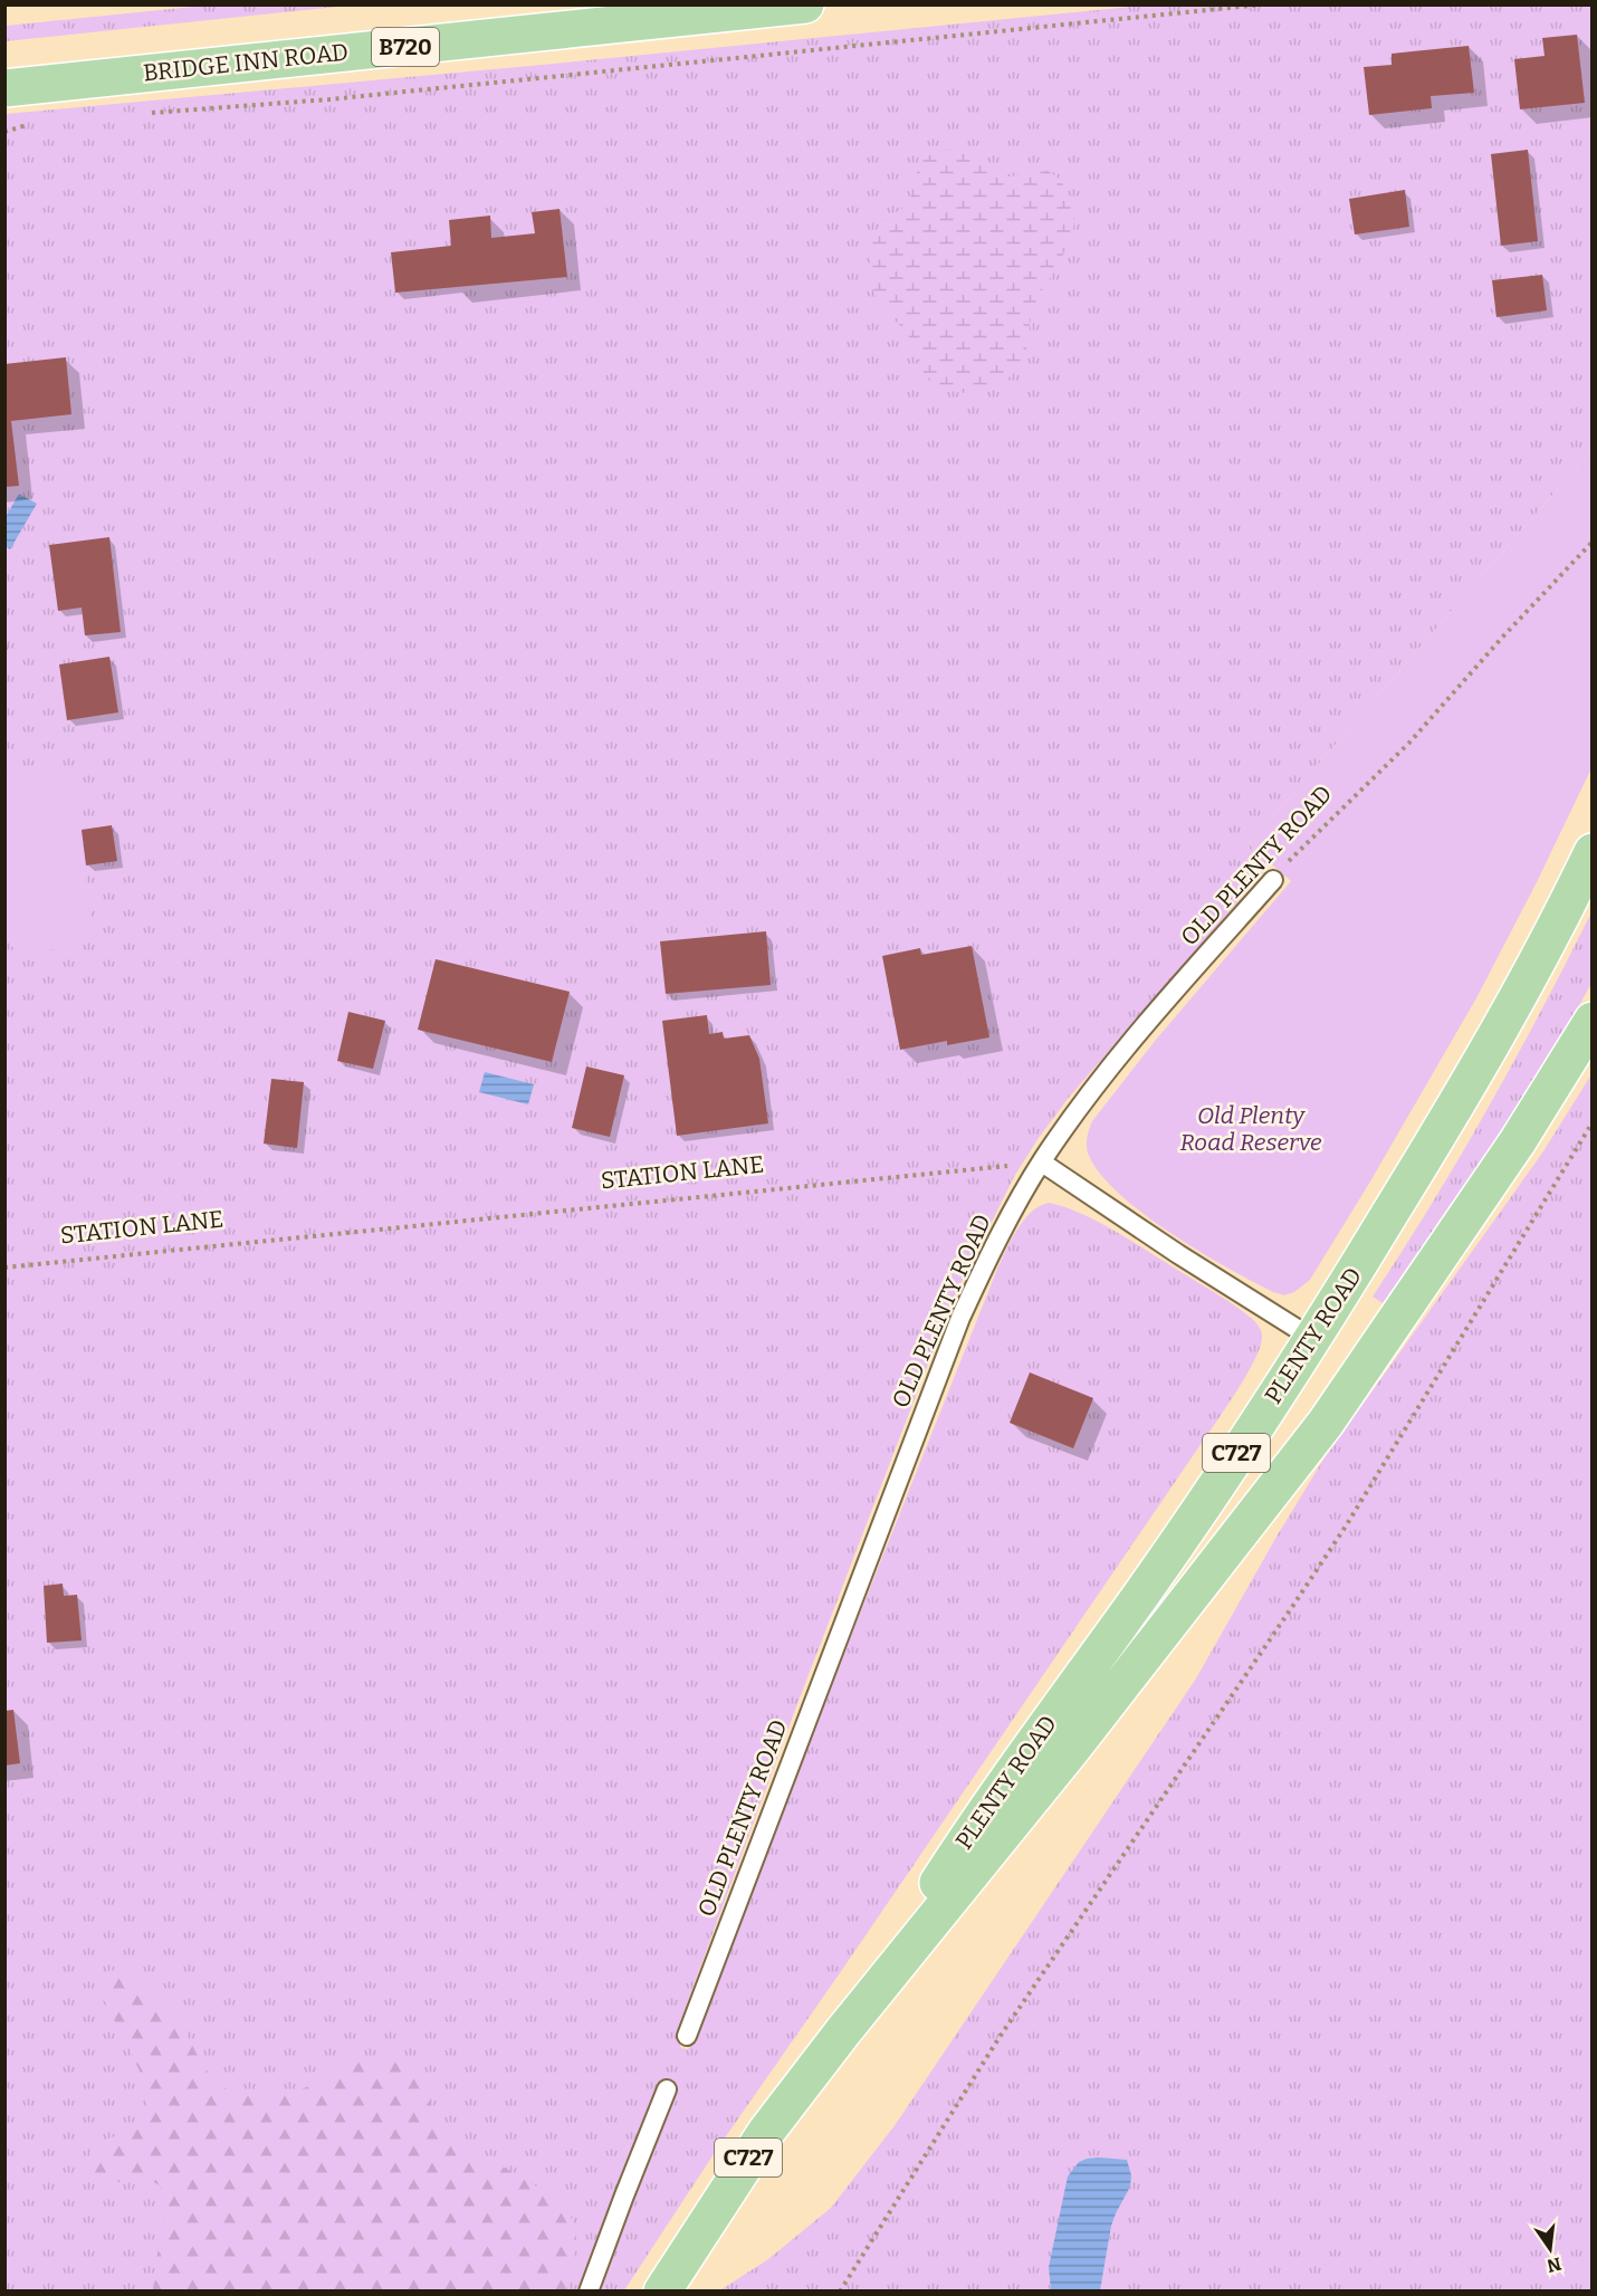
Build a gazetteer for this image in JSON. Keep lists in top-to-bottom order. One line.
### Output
{"streets":{"main road":["B720","BRIDGE INN ROAD","PLENTY ROAD","C727"],"lane":["OLD PLENTY ROAD"],"path":["STATION LANE"]},"crossings":[["OLD PLENTY ROAD","STATION LANE"]],"parks":["Old Plenty Road Reserve"],"north":"bottom"}
